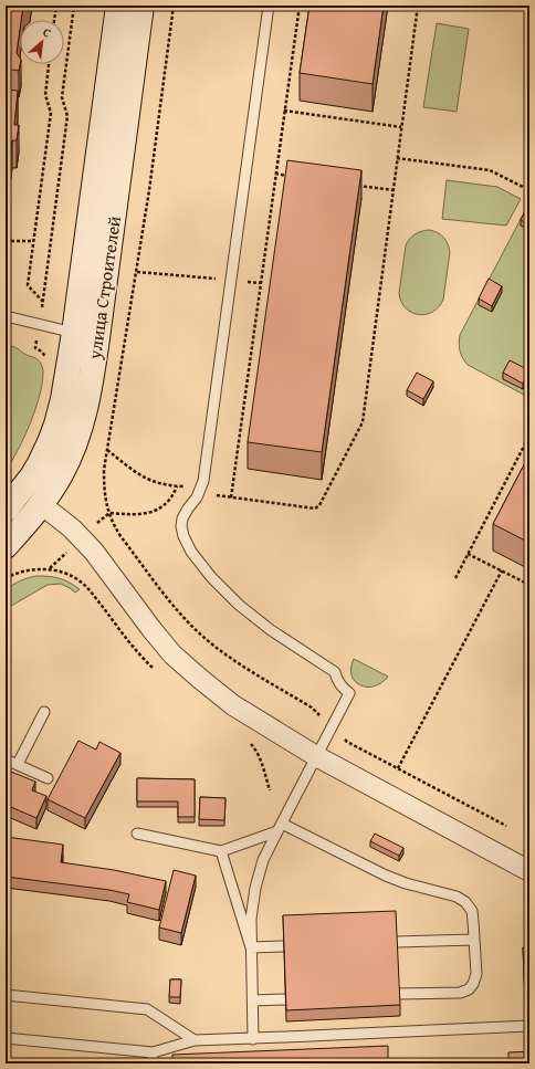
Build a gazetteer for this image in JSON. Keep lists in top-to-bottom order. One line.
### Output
{"streets":{"main road":["улица Строителей"]},"north":"top right"}
